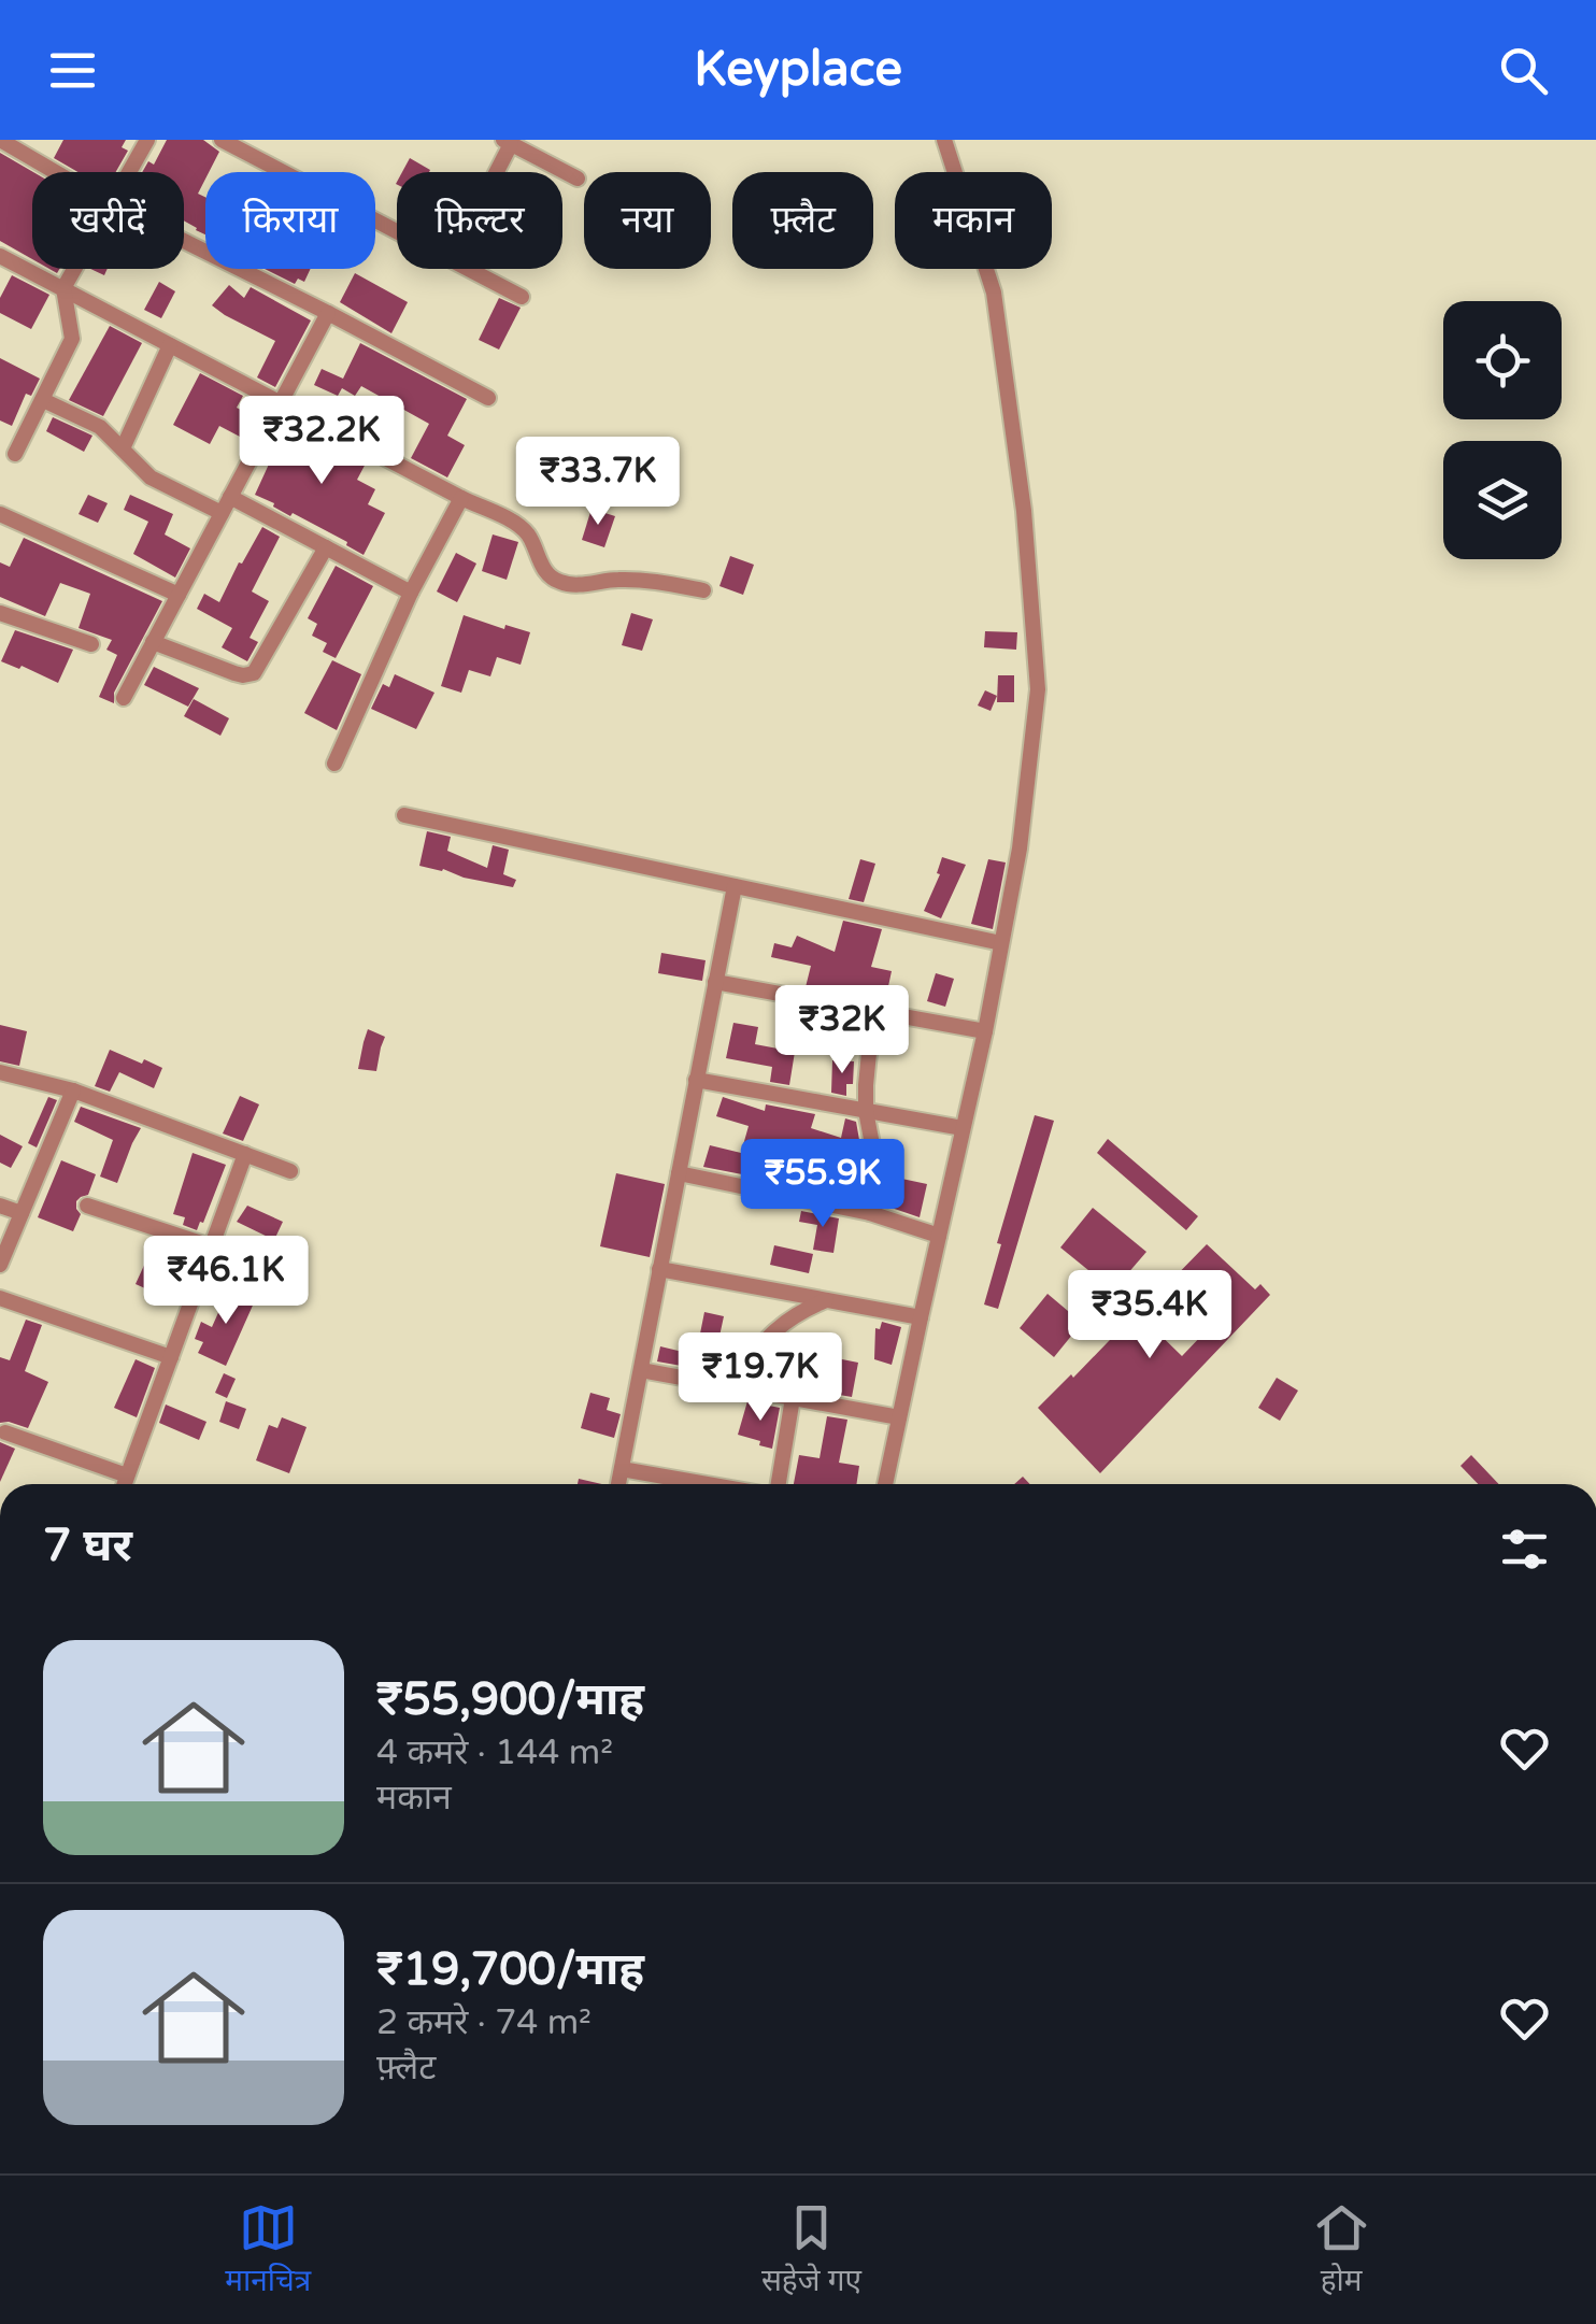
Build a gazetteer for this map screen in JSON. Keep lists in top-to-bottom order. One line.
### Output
{"page":{"header":"Keyplace","chip":["खरीदें","किराया","फ़िल्टर","नया","फ़्लैट","मकान"],"price":["₹32.2K","₹33.7K","₹32K","₹55.9K","₹46.1K","₹35.4K","₹19.7K"],"heading":"7 घर","list":[{"name":"₹55,900/माह","note":"4 कमरे · 144 m² · मकान"},{"name":"₹19,700/माह","note":"2 कमरे · 74 m² · फ़्लैट"}],"tabs":["मानचित्र","सहेजे गए","होम"]}}
